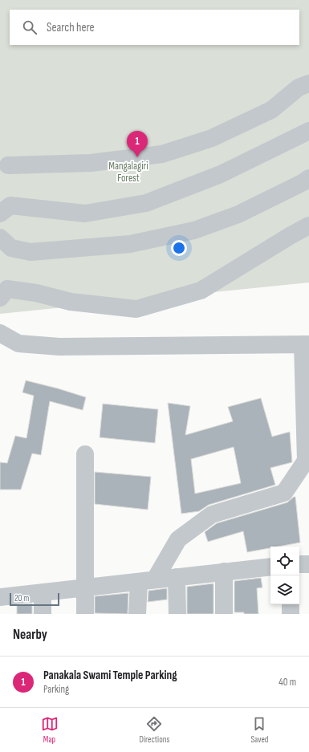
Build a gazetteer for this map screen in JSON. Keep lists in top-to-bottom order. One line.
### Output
{"parks":["Mangalagiri Forest"],"scale_bar":"20 m","page":{"search":"Search here","pins":"1","scale":"20 m","heading":"Nearby","list":[{"mark":"1","name":"Panakala Swami Temple Parking","note":"Parking","value":"40 m"}],"nav":["Map","Directions","Saved"]}}
